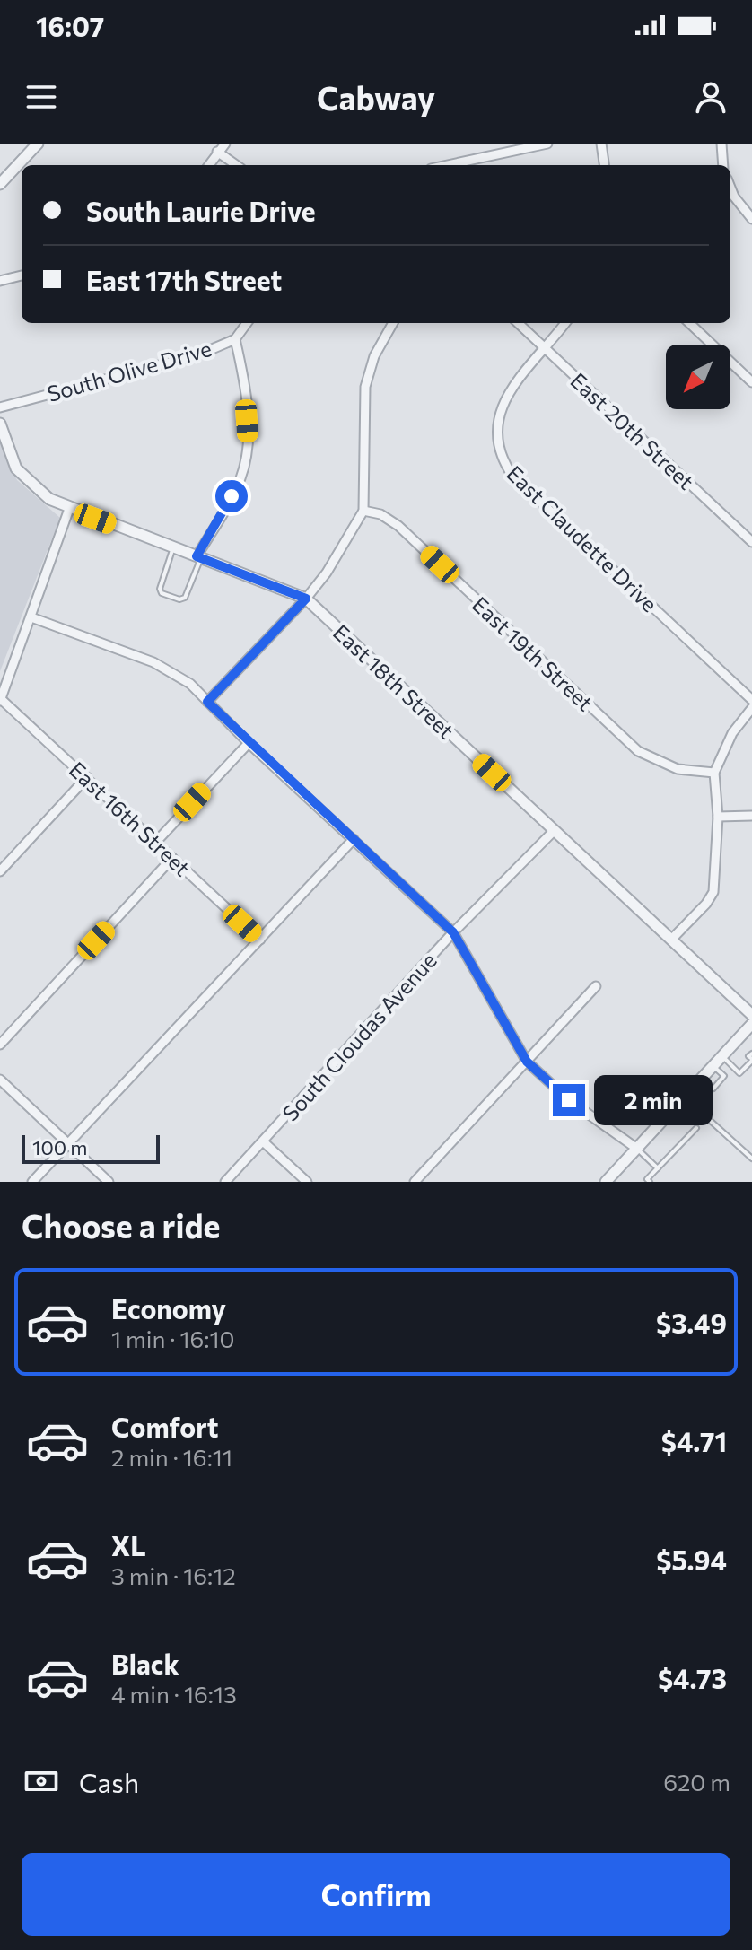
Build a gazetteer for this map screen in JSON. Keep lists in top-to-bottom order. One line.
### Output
{"streets":{"street":["South Olive Drive","East 20th Street","East Claudette Drive","East 19th Street","East 18th Street","East 16th Street","South Cloudas Avenue"]},"crossings":[["East 20th Street","East Claudette Drive"],["East 18th Street","South Cloudas Avenue"]],"scale_bar":"100 m","north":"bottom left","page":{"status":"16:07","header":"Cabway","banner":["South Laurie Drive","East 17th Street"],"bubble":"2 min","scale":"100 m","heading":"Choose a ride","list":[{"name":"Economy","note":"1 min · 16:10","value":"$3.49"},{"name":"Comfort","note":"2 min · 16:11","value":"$4.71"},{"name":"XL","note":"3 min · 16:12","value":"$5.94"},{"name":"Black","note":"4 min · 16:13","value":"$4.73"}],"pay":["Cash","620 m"],"buttons":"Confirm"}}
